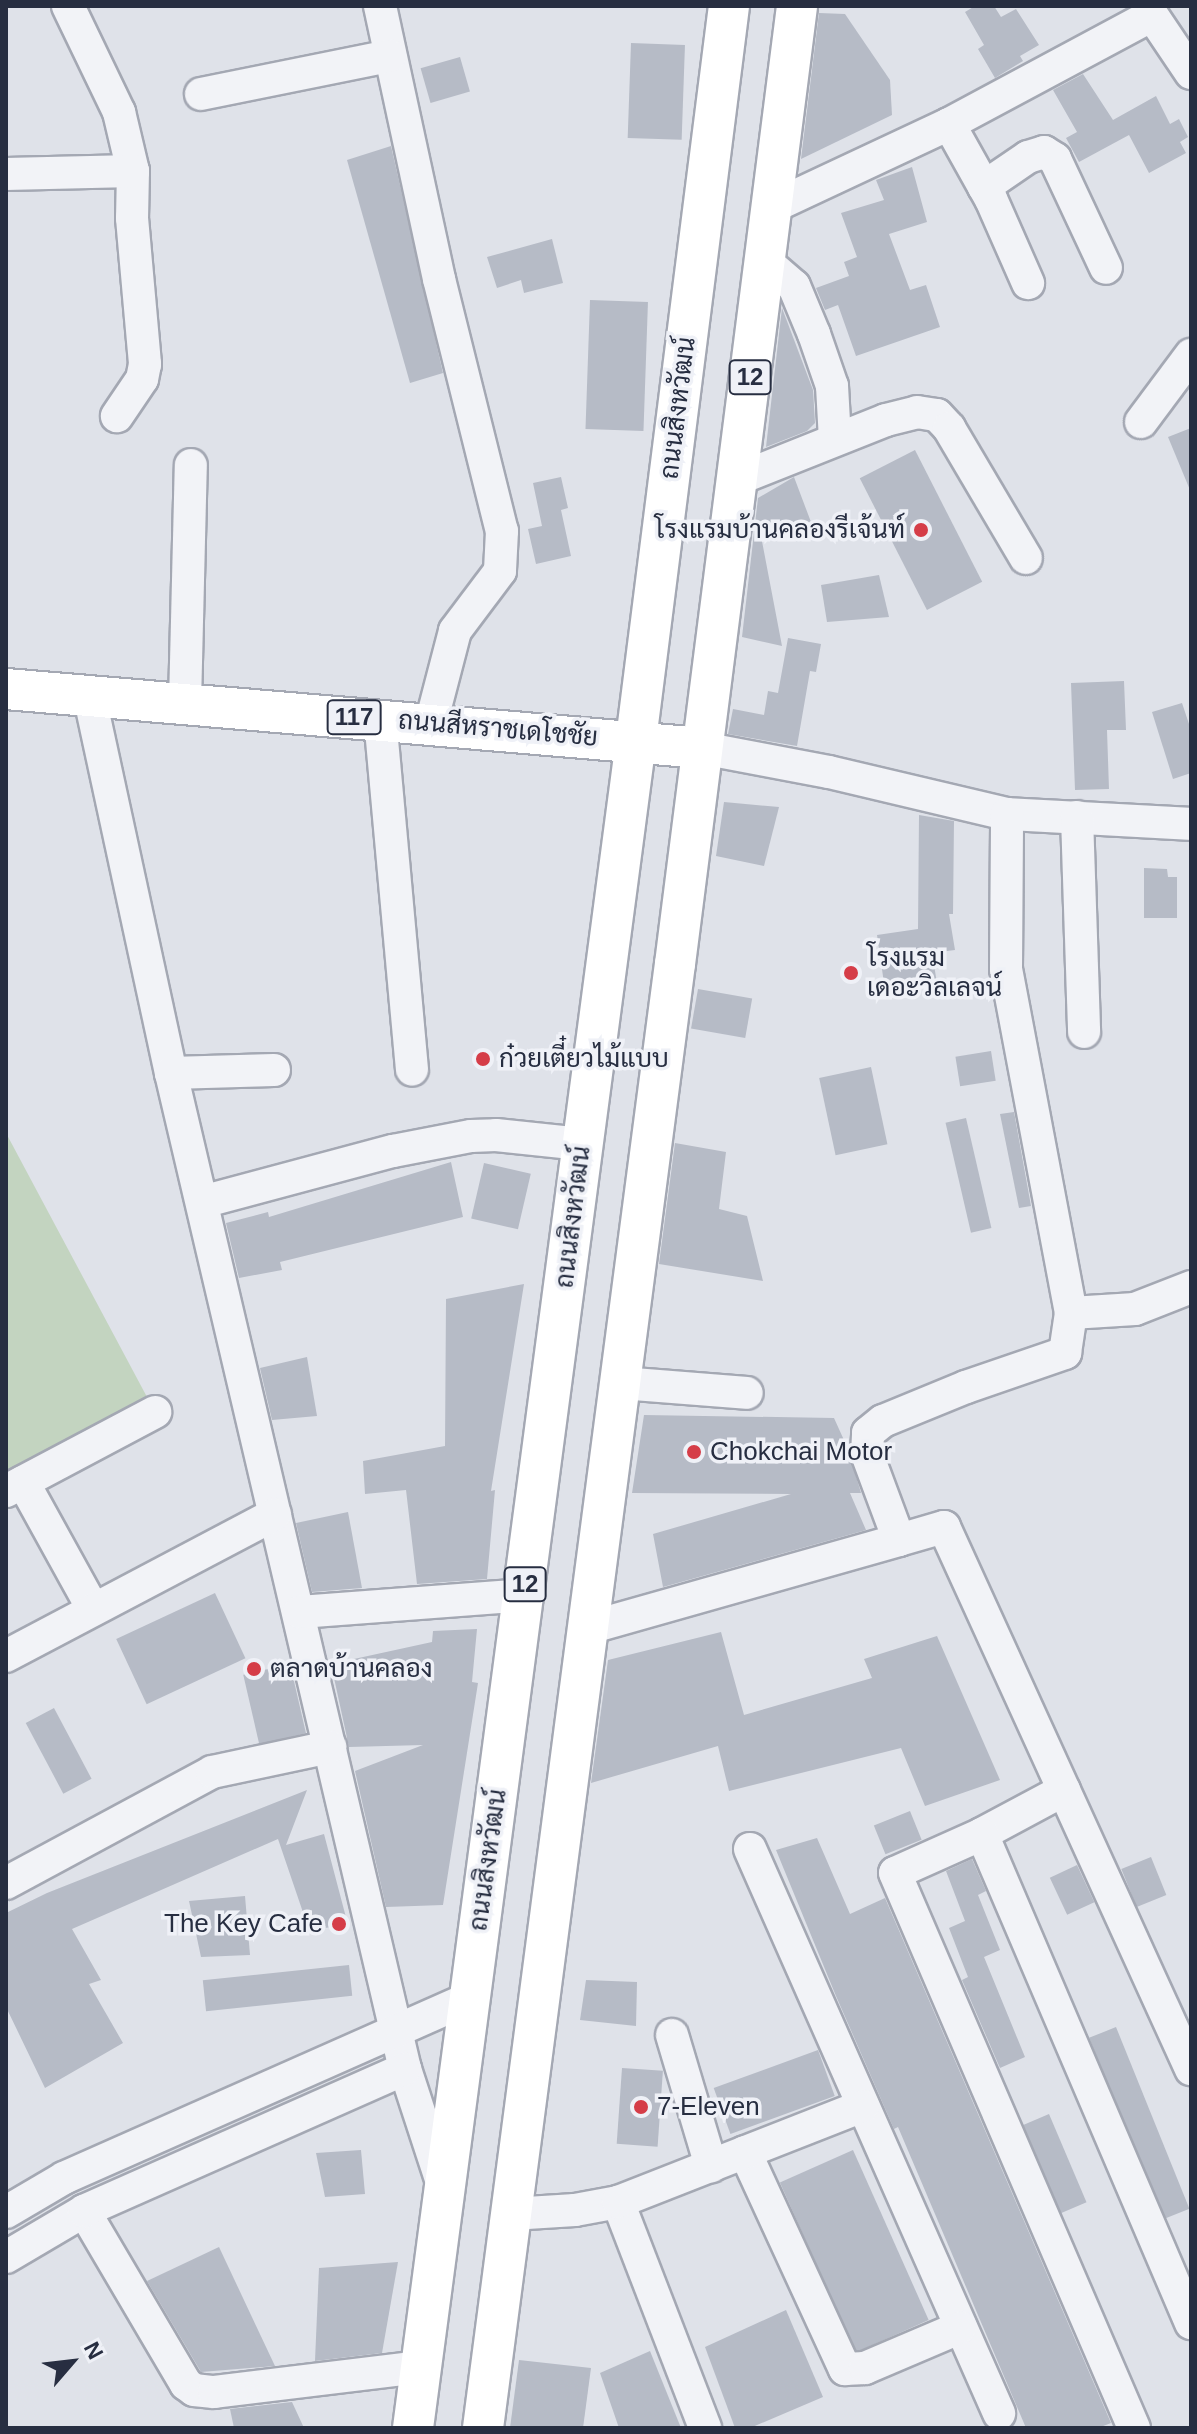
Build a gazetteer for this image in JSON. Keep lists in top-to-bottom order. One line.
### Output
{"streets":{"main road":["12","ถนนสิงหวัฒน์","117","ถนนสีหราชเดโชชัย"]},"crossings":[["12","ถนนสีหราชเดโชชัย"],["ถนนสิงหวัฒน์","ถนนสีหราชเดโชชัย"]],"places":["โรงแรมบ้านคลองรีเจ้นท์","โรงแรม เดอะวิลเลจน์","ก๋วยเตี๋ยวไม้แบบ","Chokchai Motor","ตลาดบ้านคลอง","The Key Cafe","7-Eleven"],"north":"top right"}
